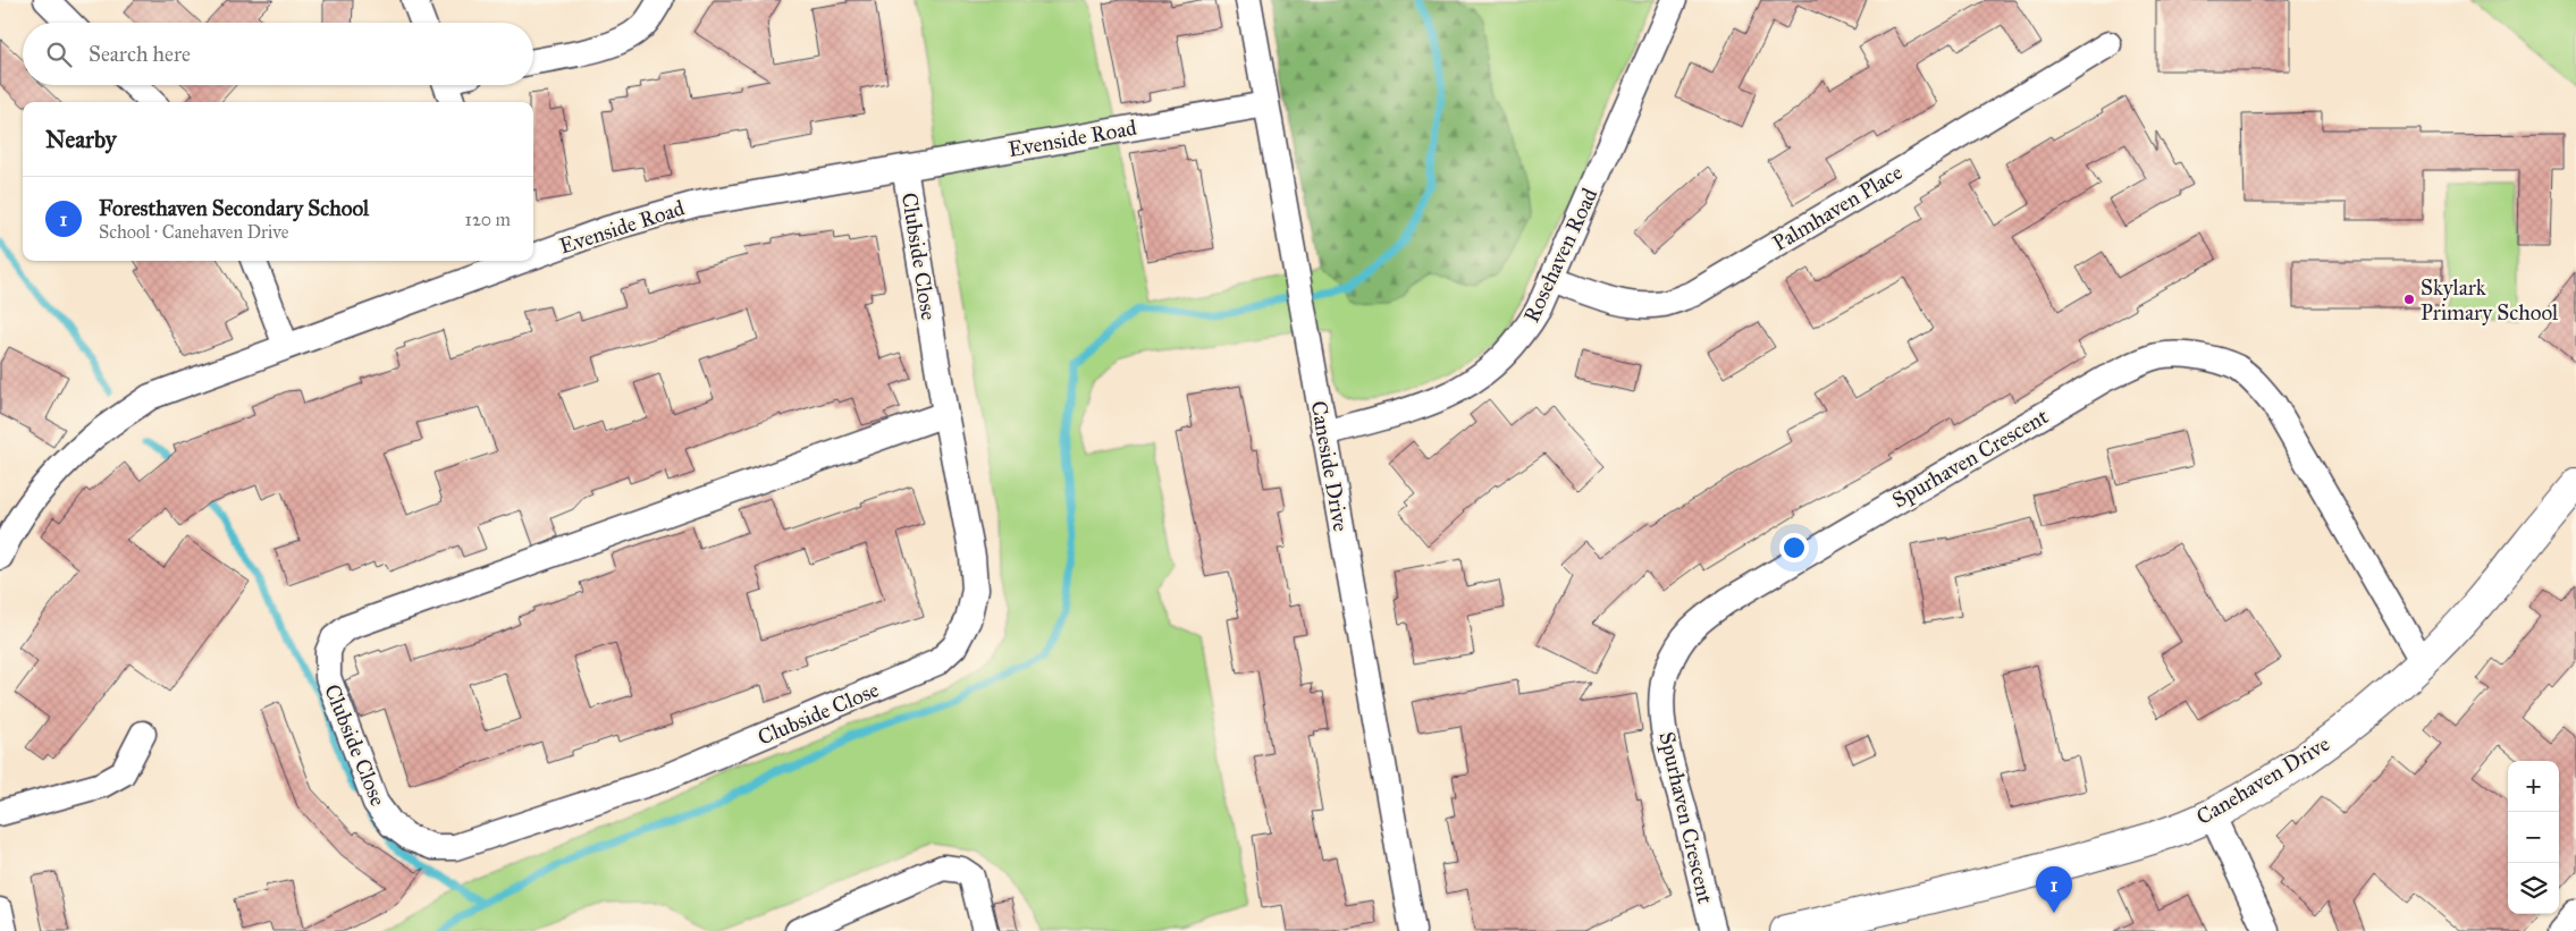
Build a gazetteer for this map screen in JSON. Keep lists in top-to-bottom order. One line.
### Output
{"streets":{"street":["Evenside Road","Palmhaven Place","Rosehaven Road","Clubside Close","Spurhaven Crescent","Caneside Drive","Canehaven Drive"]},"crossings":[["Evenside Road","Clubside Close"],["Evenside Road","Caneside Drive"],["Palmhaven Place","Rosehaven Road"],["Rosehaven Road","Caneside Drive"],["Spurhaven Crescent","Canehaven Drive"]],"places":["Skylark Primary School"],"page":{"search":"Search here","heading":"Nearby","list":[{"mark":"1","name":"Foresthaven Secondary School","note":"School · Canehaven Drive","value":"120 m"}],"map_buttons":["+","−"],"pins":"1"}}
